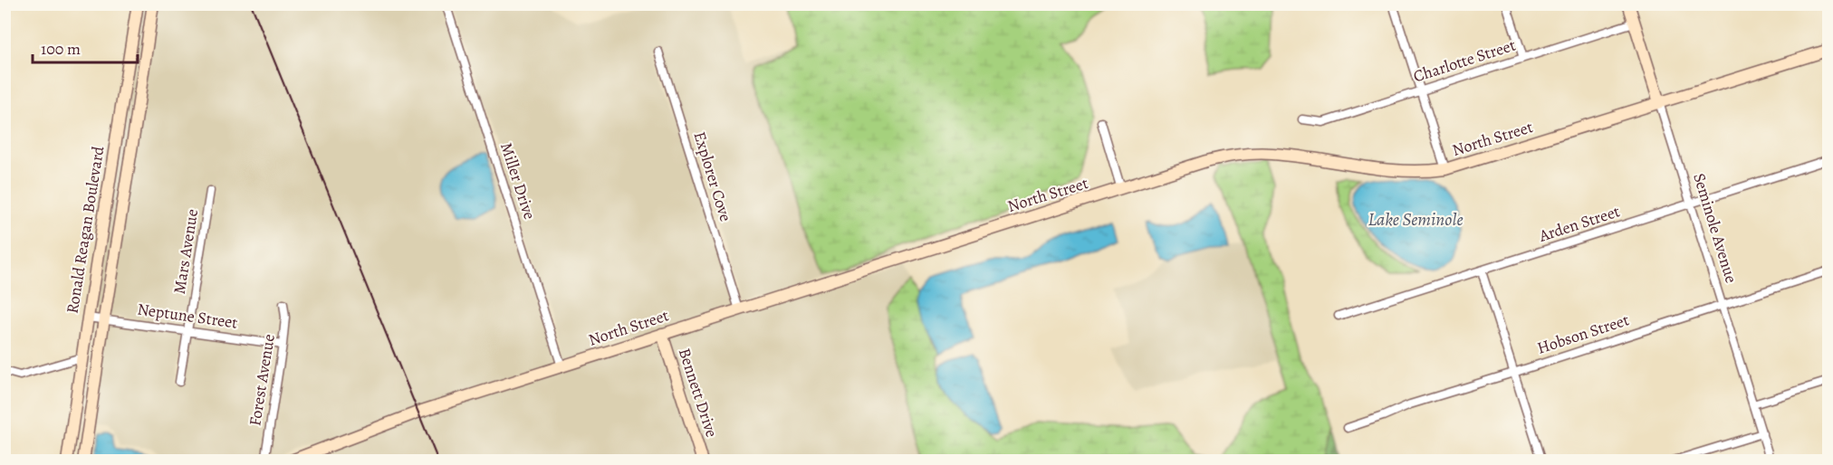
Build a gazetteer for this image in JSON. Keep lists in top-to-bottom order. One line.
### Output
{"streets":{"street":["Charlotte Street","North Street","Explorer Cove","Miller Drive","Arden Street","Seminole Avenue","Ronald Reagan Boulevard","Mars Avenue","Neptune Street","Hobson Street","Forest Avenue","Bennett Drive"]},"crossings":[["Charlotte Street","Seminole Avenue"],["North Street","Explorer Cove"],["North Street","Miller Drive"],["North Street","Seminole Avenue"],["North Street","Bennett Drive"],["Arden Street","Seminole Avenue"],["Seminole Avenue","Hobson Street"],["Ronald Reagan Boulevard","Neptune Street"],["Mars Avenue","Neptune Street"],["Neptune Street","Forest Avenue"]],"water":["Lake Seminole"],"scale_bar":"100 m"}
